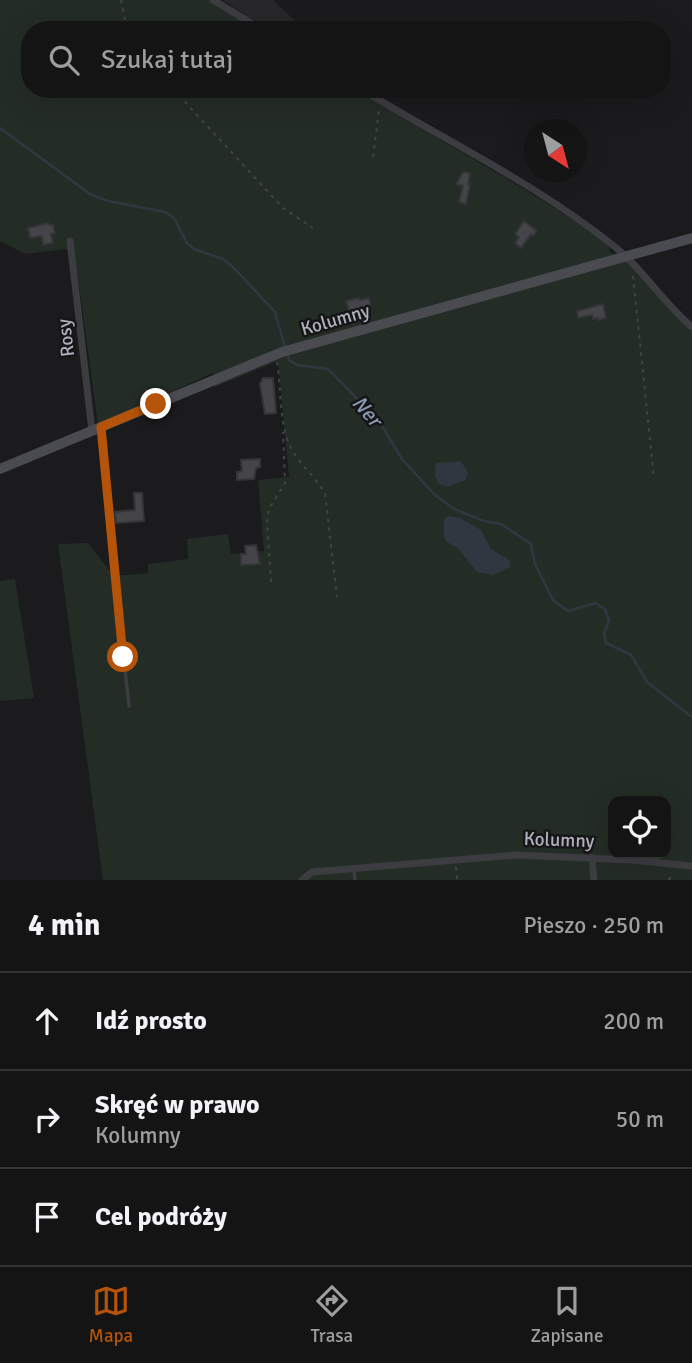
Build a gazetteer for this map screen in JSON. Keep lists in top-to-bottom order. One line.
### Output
{"streets":{"street":["Kolumny","Rosy"]},"crossings":[["Kolumny","Rosy"]],"water":["Ner"],"north":"bottom right","page":{"search":"Szukaj tutaj","heading":["4 min","Pieszo · 250 m"],"list":[["Idź prosto","200 m"],["Skręć w prawo","Kolumny","50 m"],"Cel podróży"],"nav":["Mapa","Trasa","Zapisane"]}}
